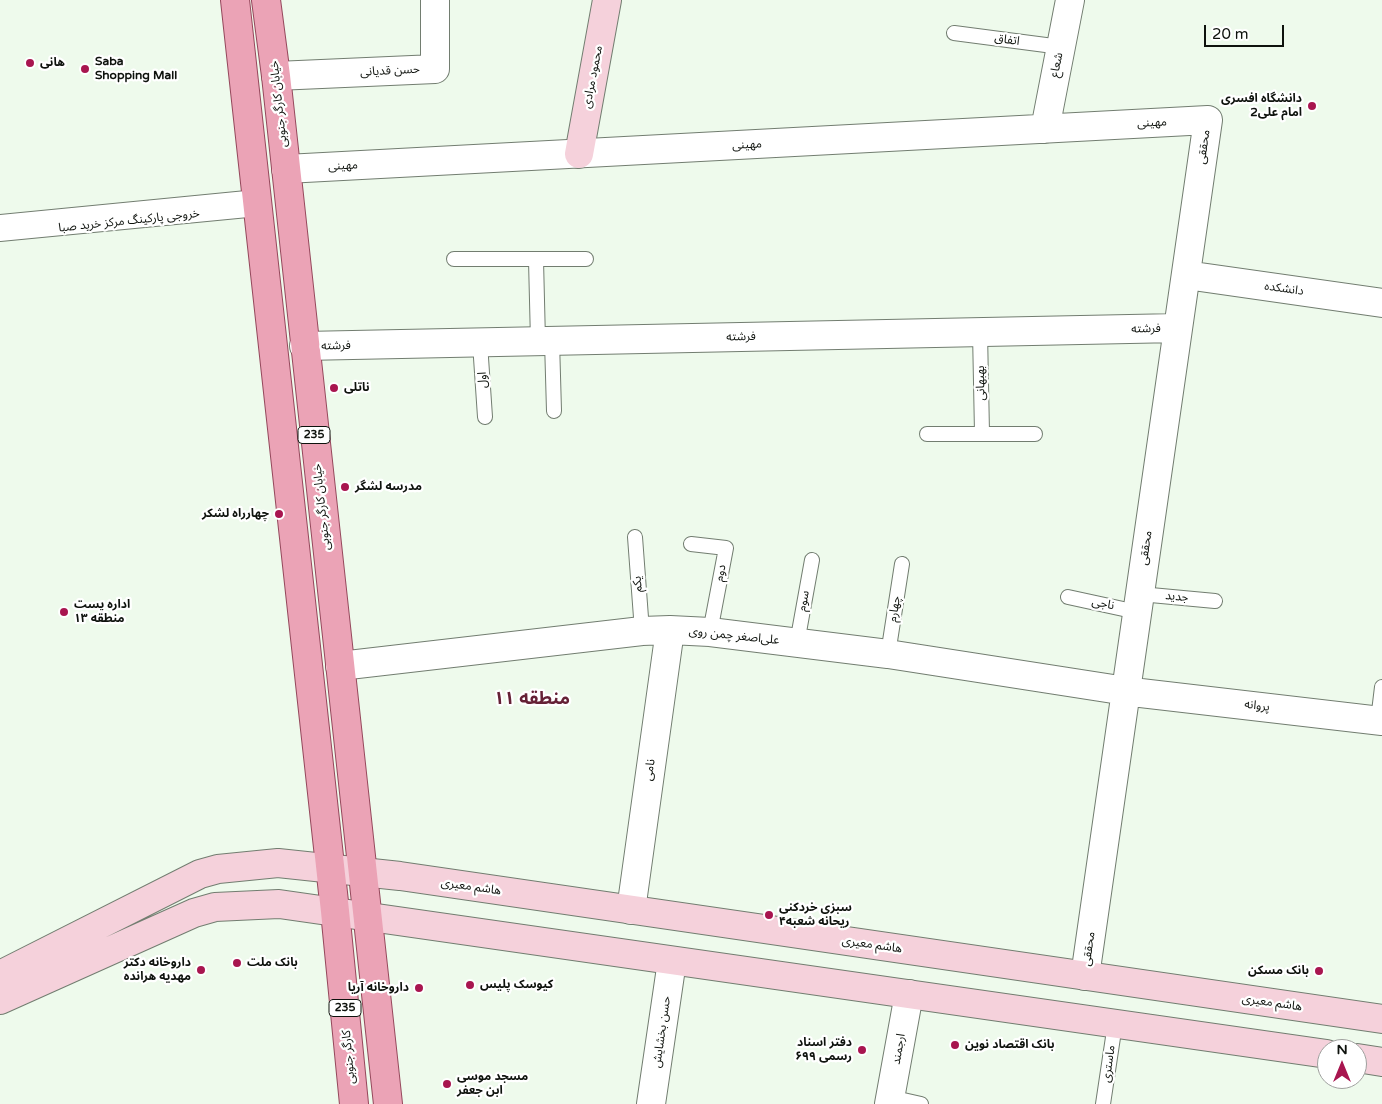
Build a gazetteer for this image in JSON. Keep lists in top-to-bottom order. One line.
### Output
{"streets":{"main road":["محمود مرادی","خیابان کارگر جنوبی","235","هاشم معیری","کارگر جنوبی"],"street":["شعاع","حسن قدیانی","مهینی","محققی","دانشکده","فرشته","علی‌اصغر چمن روی","پروانه","نامی","حسن بخشایش","ارجمند"],"lane":["اتفاق","خروجی پارکینگ مرکز خرید صبا","اول","بهبهانی","دوم","یکم","جدید","سوم","ناجی","چهارم","ماستری"]},"crossings":[["اتفاق","شعاع"],["شعاع","مهینی"],["حسن قدیانی","خیابان کارگر جنوبی"],["محمود مرادی","مهینی"],["خیابان کارگر جنوبی","مهینی"],["خیابان کارگر جنوبی","فرشته"],["خیابان کارگر جنوبی","235"],["خیابان کارگر جنوبی","علی‌اصغر چمن روی"],["خیابان کارگر جنوبی","هاشم معیری"],["مهینی","محققی"],["محققی","دانشکده"],["محققی","فرشته"],["محققی","جدید"],["محققی","ناجی"],["محققی","علی‌اصغر چمن روی"],["محققی","پروانه"],["محققی","هاشم معیری"],["خروجی پارکینگ مرکز خرید صبا","235"],["فرشته","اول"],["فرشته","بهبهانی"],["235","هاشم معیری"],["235","کارگر جنوبی"],["دوم","علی‌اصغر چمن روی"],["یکم","علی‌اصغر چمن روی"],["جدید","ناجی"],["سوم","علی‌اصغر چمن روی"],["چهارم","علی‌اصغر چمن روی"],["علی‌اصغر چمن روی","پروانه"],["علی‌اصغر چمن روی","نامی"],["نامی","هاشم معیری"],["هاشم معیری","حسن بخشایش"],["هاشم معیری","ارجمند"],["هاشم معیری","کارگر جنوبی"],["هاشم معیری","ماستری"]],"districts":["منطقه ۱۱"],"places":["هانی","Saba Shopping Mall","دانشگاه افسری امام علی2","ناتلی","مدرسه لشگر","چهارراه لشکر","اداره پست منطقه ۱۳","سبزی خردکنی ریحانه شعبه۴","بانک ملت","داروخانه دکتر مهدیه هرانده","بانک مسکن","کیوسک پلیس","داروخانه آریا","بانک اقتصاد نوین","دفتر اسناد رسمی ۶۹۹","مسجد موسی‌ ابن‌ جعفر"],"scale_bar":"20 m","north":"top"}
